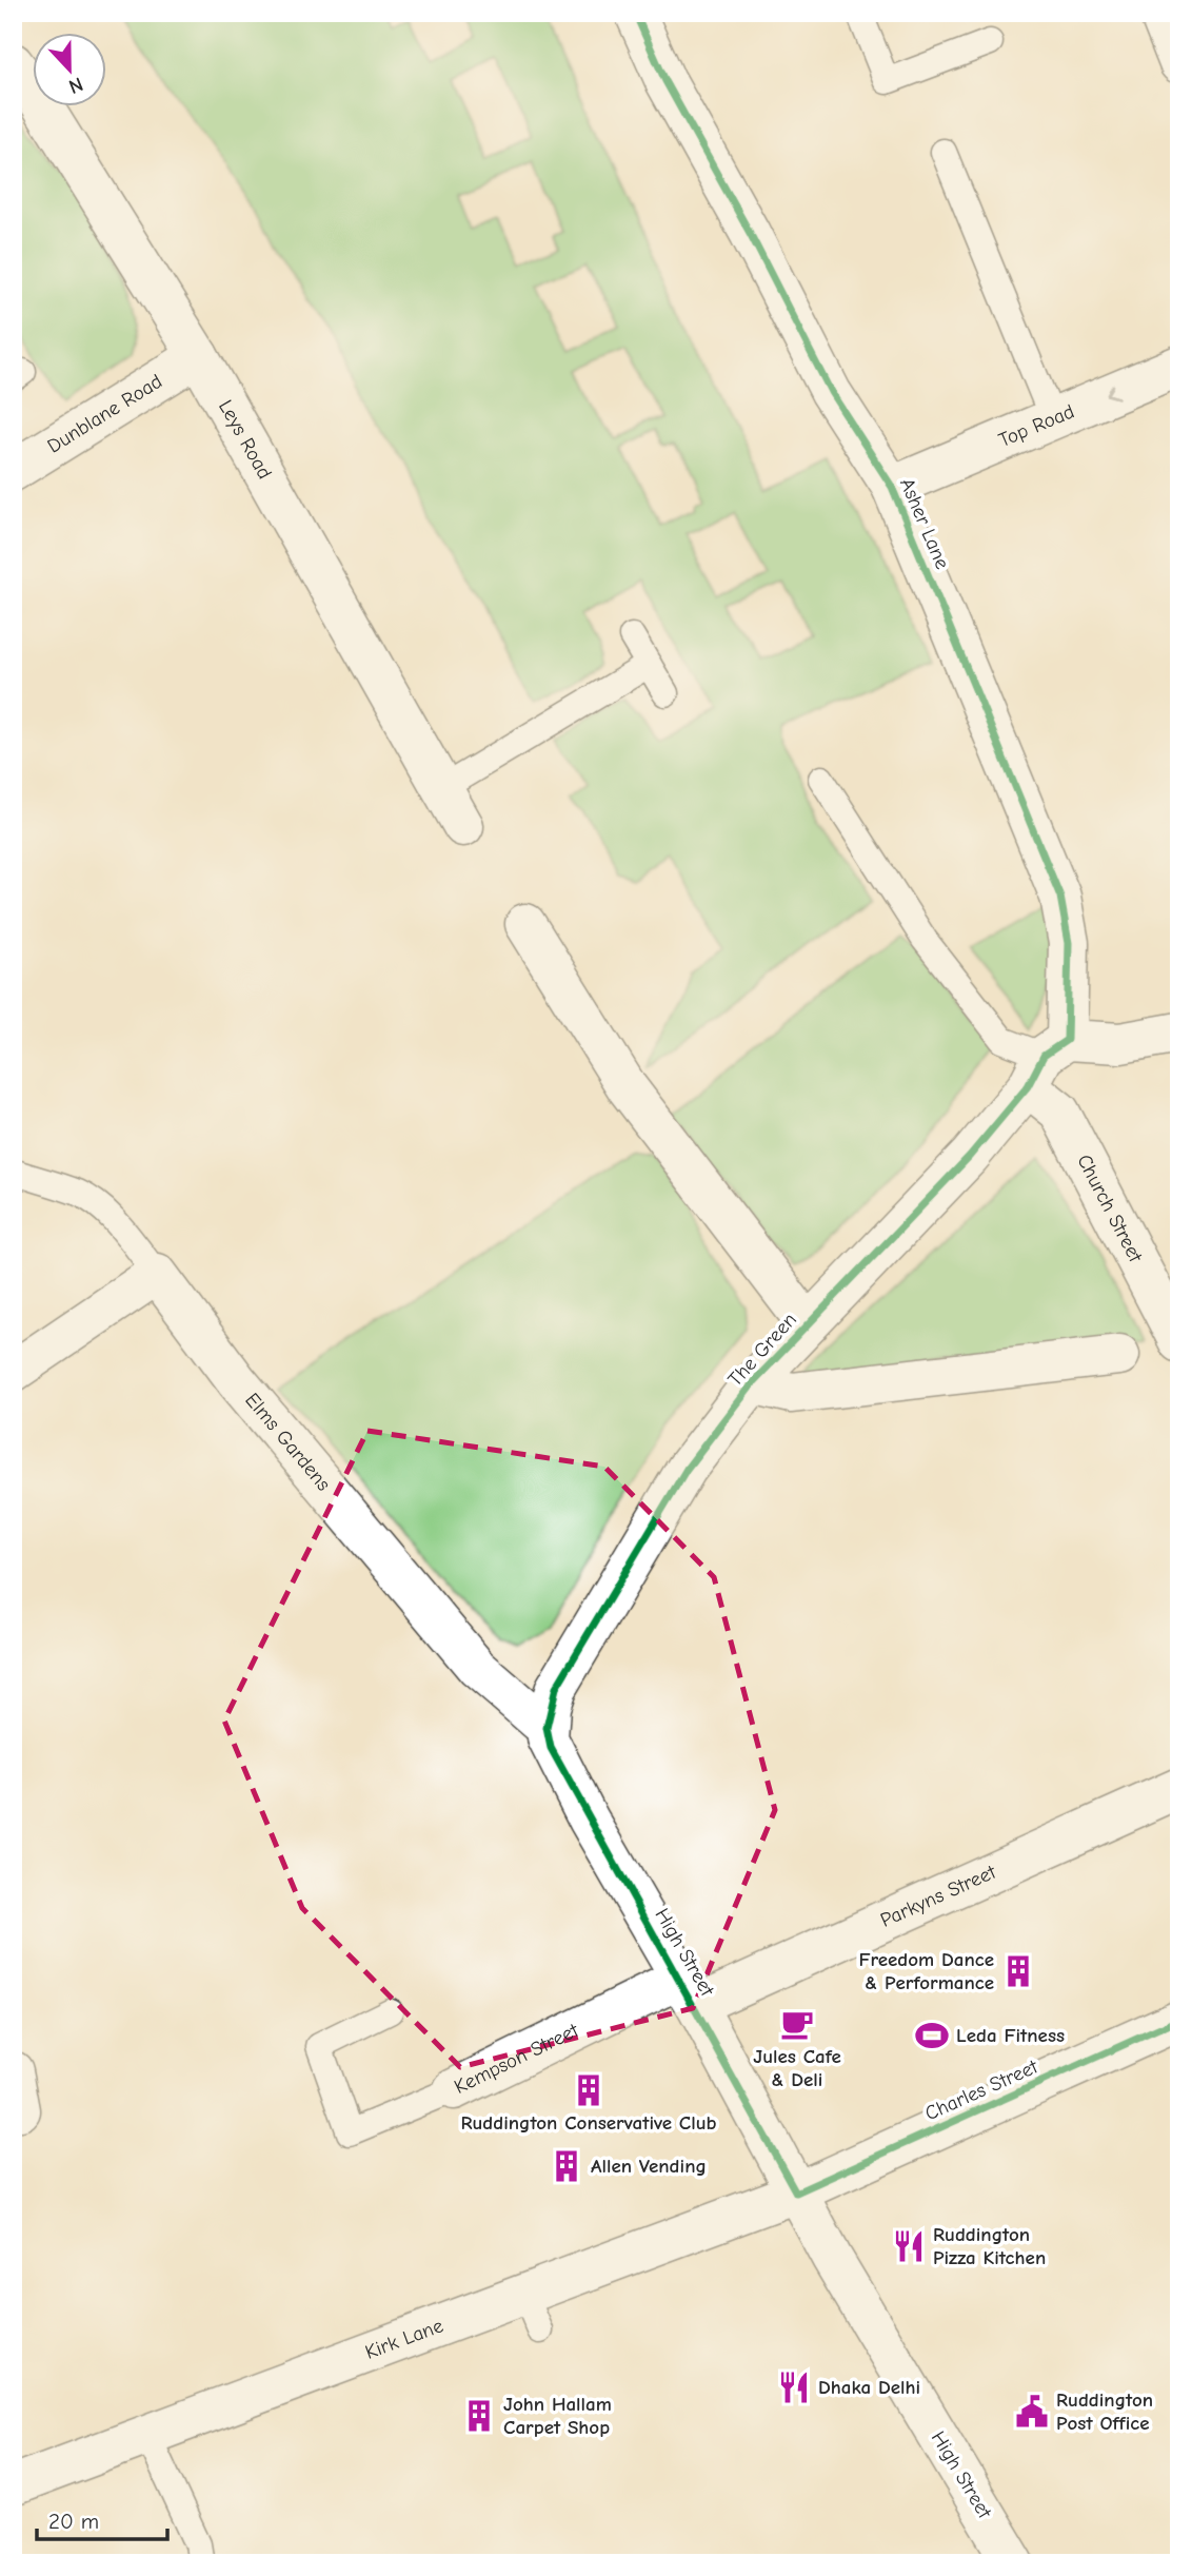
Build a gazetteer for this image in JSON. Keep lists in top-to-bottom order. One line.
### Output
{"streets":{"street":["Dunblane Road","Top Road","Leys Road","Asher Lane","Church Street","The Green","Elms Gardens","Parkyns Street","High Street","Kempson Street","Charles Street","Kirk Lane"]},"crossings":[["Dunblane Road","Leys Road"],["Top Road","Asher Lane"],["Asher Lane","Church Street"],["Asher Lane","The Green"],["Church Street","The Green"],["The Green","Elms Gardens"],["The Green","High Street"],["Elms Gardens","High Street"],["Parkyns Street","High Street"],["Parkyns Street","Kempson Street"],["High Street","Kempson Street"],["High Street","Charles Street"],["High Street","Kirk Lane"],["Charles Street","Kirk Lane"]],"one_way":["Top Road"],"places":{"building":["Freedom Dance & Performance","Ruddington Conservative Club","Allen Vending","John Hallam Carpet Shop"],"cafe":["Jules Cafe & Deli"],"sports":["Leda Fitness"],"restaurant":["Ruddington Pizza Kitchen","Dhaka Delhi"],"public building":["Ruddington Post Office"]},"scale_bar":"20 m","north":"bottom"}
